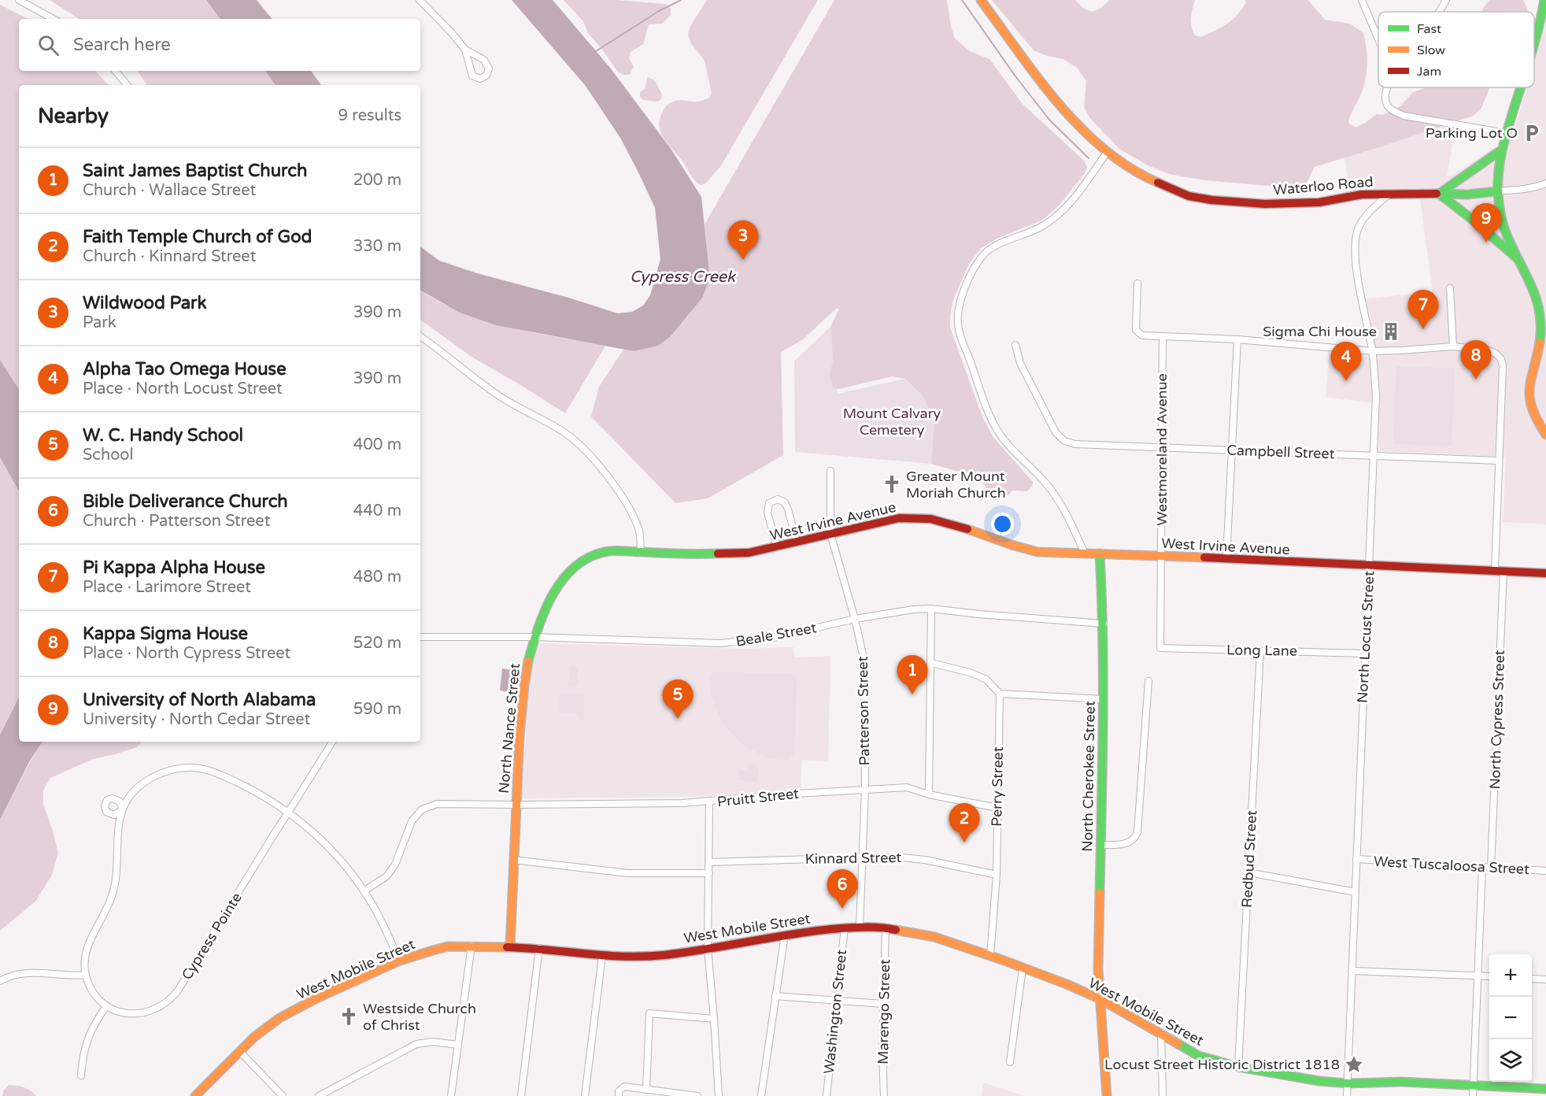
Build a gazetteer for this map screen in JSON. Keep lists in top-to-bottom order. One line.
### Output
{"streets":{"street":["Waterloo Road","Westmoreland Avenue","Campbell Street","West Irvine Avenue","Beale Street","North Locust Street","Long Lane","Patterson Street","North Cypress Street","North Nance Street","North Cherokee Street","Perry Street","Pruitt Street","Kinnard Street","Redbud Street","West Tuscaloosa Street","West Mobile Street","Cypress Pointe","Washington Street","Marengo Street"]},"crossings":[["Waterloo Road","North Locust Street"],["Westmoreland Avenue","Campbell Street"],["Westmoreland Avenue","West Irvine Avenue"],["Westmoreland Avenue","Long Lane"],["Campbell Street","North Locust Street"],["Campbell Street","North Cypress Street"],["West Irvine Avenue","North Locust Street"],["West Irvine Avenue","Patterson Street"],["West Irvine Avenue","North Cypress Street"],["West Irvine Avenue","North Nance Street"],["West Irvine Avenue","North Cherokee Street"],["Beale Street","Patterson Street"],["Beale Street","North Nance Street"],["Beale Street","North Cherokee Street"],["North Locust Street","Long Lane"],["North Locust Street","West Tuscaloosa Street"],["North Locust Street","West Mobile Street"],["Long Lane","Redbud Street"],["Patterson Street","Pruitt Street"],["Patterson Street","Kinnard Street"],["Patterson Street","West Mobile Street"],["North Cypress Street","West Tuscaloosa Street"],["North Nance Street","Pruitt Street"],["North Nance Street","West Mobile Street"],["North Cherokee Street","West Mobile Street"],["Perry Street","Pruitt Street"],["Perry Street","Kinnard Street"],["Perry Street","West Mobile Street"],["Redbud Street","West Mobile Street"],["West Mobile Street","Washington Street"],["West Mobile Street","Marengo Street"]],"water":["Cypress Creek"],"parks":["Mount Calvary Cemetery"],"places":{"parking":["Parking Lot O"],"building":["Sigma Chi House"],"church":["Greater Mount Moriah Church","Westside Church of Christ"],"place":["Locust Street Historic District 1818"]},"legend":["Fast","Slow","Jam"],"page":{"search":"Search here","heading":["Nearby","9 results"],"list":[{"mark":"1","name":"Saint James Baptist Church","note":"Church · Wallace Street","value":"200 m"},{"mark":"2","name":"Faith Temple Church of God","note":"Church · Kinnard Street","value":"330 m"},{"mark":"3","name":"Wildwood Park","note":"Park","value":"390 m"},{"mark":"4","name":"Alpha Tao Omega House","note":"Place · North Locust Street","value":"390 m"},{"mark":"5","name":"W. C. Handy School","note":"School","value":"400 m"},{"mark":"6","name":"Bible Deliverance Church","note":"Church · Patterson Street","value":"440 m"},{"mark":"7","name":"Pi Kappa Alpha House","note":"Place · Larimore Street","value":"480 m"},{"mark":"8","name":"Kappa Sigma House","note":"Place · North Cypress Street","value":"520 m"},{"mark":"9","name":"University of North Alabama","note":"University · North Cedar Street","value":"590 m"}],"pins":["9","3","7","8","4","1","5","2","6"],"map_buttons":["+","−"]}}
